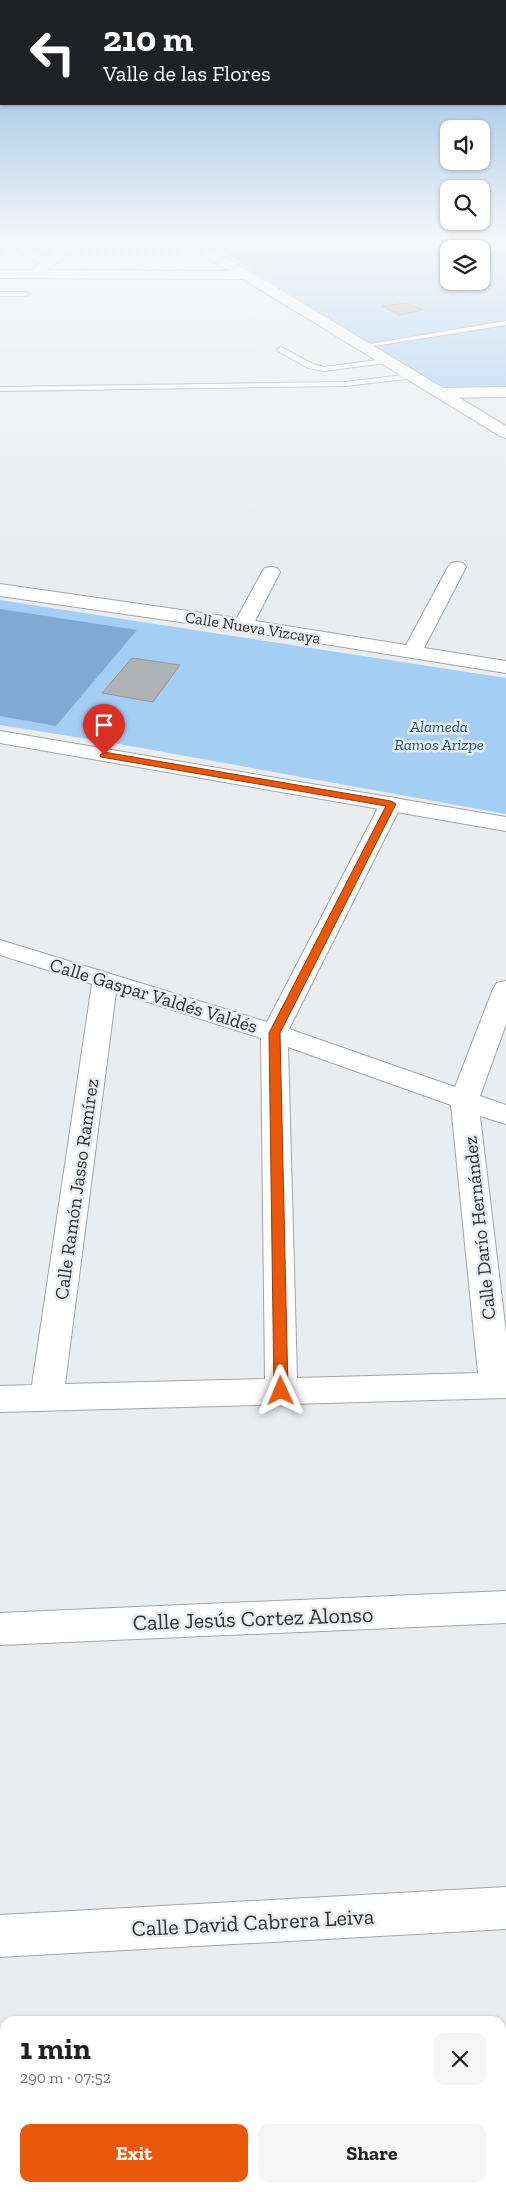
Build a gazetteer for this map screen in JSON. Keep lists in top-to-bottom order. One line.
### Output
{"streets":{"street":["Calle Nueva Vizcaya","Calle Gaspar Valdés Valdés","Calle Ramón Jasso Ramírez","Calle Darío Hernández","Calle Jesús Cortez Alonso","Calle David Cabrera Leiva"]},"crossings":[["Calle Gaspar Valdés Valdés","Calle Ramón Jasso Ramírez"],["Calle Gaspar Valdés Valdés","Calle Darío Hernández"]],"parks":["Alameda Ramos Arizpe"],"page":{"turn":["210 m","Valle de las Flores"],"heading":["1 min","290 m · 07:52"],"buttons":["Exit","Share"]}}
